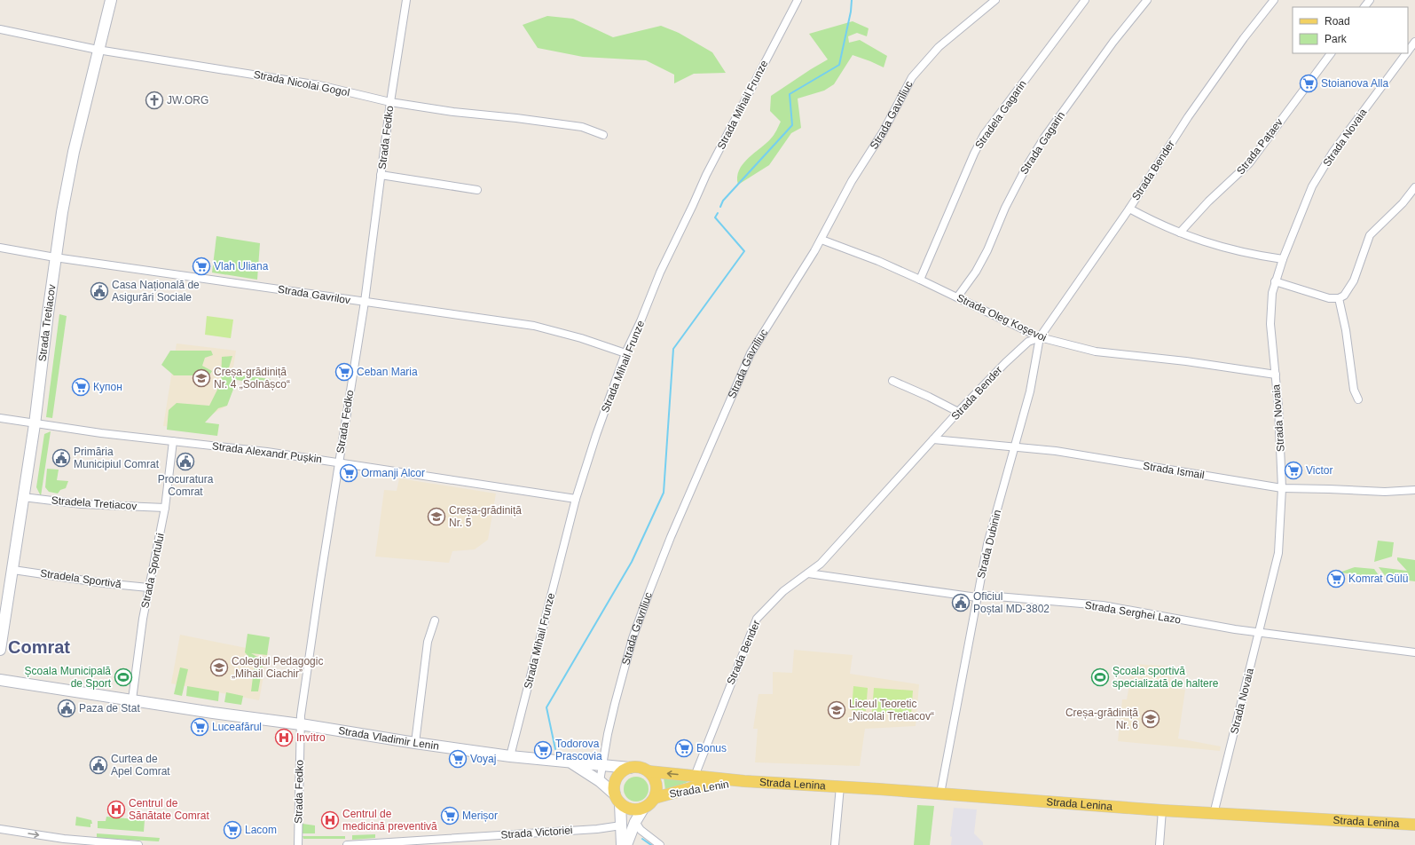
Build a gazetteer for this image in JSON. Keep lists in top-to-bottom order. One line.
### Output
{"streets":{"main road":["Strada Lenina","Strada Lenin"],"street":["Strada Nicolai Gogol","Strada Mihail Frunze","Stradela Gagarin","Strada Gavriliuc","Strada Fedko","Strada Novaia","Strada Gagarin","Strada Pațaev","Strada Bender","Strada Gavrilov","Strada Oleg Koşevoi","Strada Tretiacov","Strada Alexandr Pușkin","Strada Ismail","Stradela Tretiacov","Strada Dubinin","Strada Sportului","Stradela Sportivă","Strada Serghei Lazo","Strada Vladimir Lenin","Strada Victoriei"]},"crossings":[["Strada Nicolai Gogol","Strada Fedko"],["Strada Nicolai Gogol","Strada Tretiacov"],["Strada Mihail Frunze","Strada Gavrilov"],["Strada Mihail Frunze","Strada Alexandr Pușkin"],["Strada Mihail Frunze","Strada Vladimir Lenin"],["Stradela Gagarin","Strada Oleg Koşevoi"],["Strada Gavriliuc","Strada Oleg Koşevoi"],["Strada Gavriliuc","Strada Vladimir Lenin"],["Strada Fedko","Strada Gavrilov"],["Strada Fedko","Strada Alexandr Pușkin"],["Strada Fedko","Strada Vladimir Lenin"],["Strada Novaia","Strada Oleg Koşevoi"],["Strada Novaia","Strada Ismail"],["Strada Novaia","Strada Serghei Lazo"],["Strada Novaia","Strada Lenina"],["Strada Gagarin","Strada Oleg Koşevoi"],["Strada Bender","Strada Oleg Koşevoi"],["Strada Bender","Strada Ismail"],["Strada Bender","Strada Dubinin"],["Strada Bender","Strada Serghei Lazo"],["Strada Bender","Strada Lenina"],["Strada Bender","Strada Lenin"],["Strada Gavrilov","Strada Tretiacov"],["Strada Oleg Koşevoi","Strada Dubinin"],["Strada Tretiacov","Strada Alexandr Pușkin"],["Strada Tretiacov","Stradela Tretiacov"],["Strada Tretiacov","Stradela Sportivă"],["Strada Alexandr Pușkin","Strada Sportului"],["Strada Ismail","Strada Dubinin"],["Stradela Tretiacov","Strada Sportului"],["Strada Dubinin","Strada Serghei Lazo"],["Strada Dubinin","Strada Lenina"],["Strada Sportului","Stradela Sportivă"],["Strada Sportului","Strada Vladimir Lenin"],["Strada Vladimir Lenin","Strada Lenin"],["Strada Lenina","Strada Lenin"]],"districts":["Comrat"],"places":{"supermarket":["Stoianova Alla","Vlah Uliana","Ceban Maria","Купон","Victor","Ormanji Alcor","Komrat Gülü","Luceafărul","Bonus","Todorova Prascovia","Voyaj","Merișor","Lacom"],"church":["JW.ORG"],"public building":["Casa Națională de Asigurări Sociale","Primăria Municipiul Comrat","Procuratura Comrat","Oficiul Poștal MD-3802","Paza de Stat","Curtea de Apel Comrat"],"school or university":["Creșa-grădiniță Nr. 4 „Solnâșco“","Creșa-grădiniță Nr. 5","Colegiul Pedagogic „Mihail Ciachir”","Liceul Teoretic „Nicolai Tretiacov“","Creșa-grădiniță Nr. 6"],"sports":["Școala Municipală de Sport","Școala sportivă specializată de haltere"],"hospital":["Invitro","Centrul de Sănătate Comrat","Centrul de medicină preventivă"]},"legend":["Road","Park"]}
